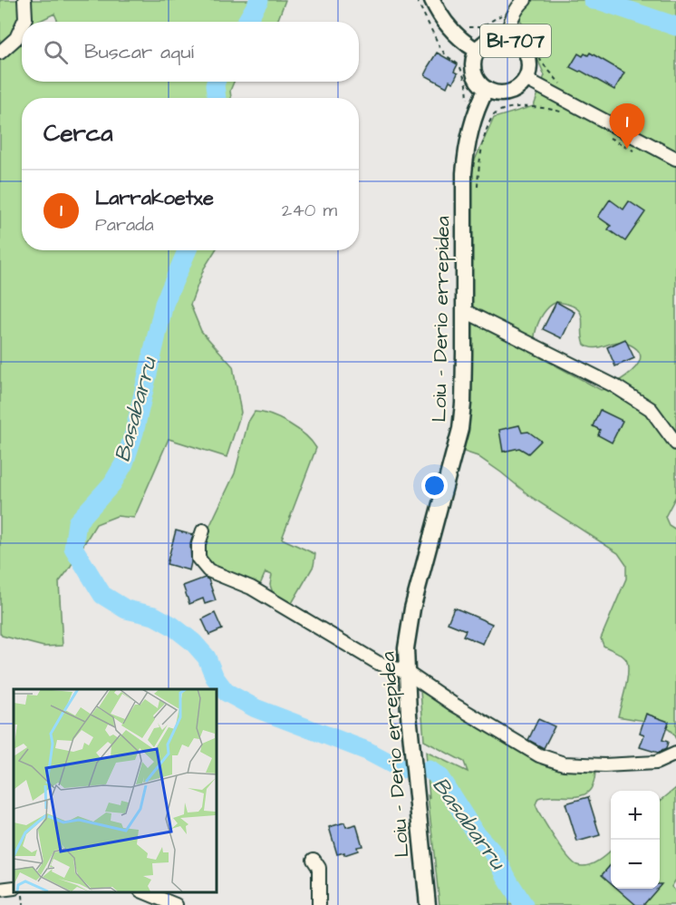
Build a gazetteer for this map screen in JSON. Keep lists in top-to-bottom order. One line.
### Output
{"streets":{"main road":["BI-707","Loiu - Derio errepidea"]},"crossings":[["BI-707","Loiu - Derio errepidea"]],"water":["Basabarru"],"page":{"search":"Buscar aquí","heading":"Cerca","pins":"1","list":[{"mark":"1","name":"Larrakoetxe","note":"Parada","value":"240 m"}],"map_buttons":["+","−"]}}
